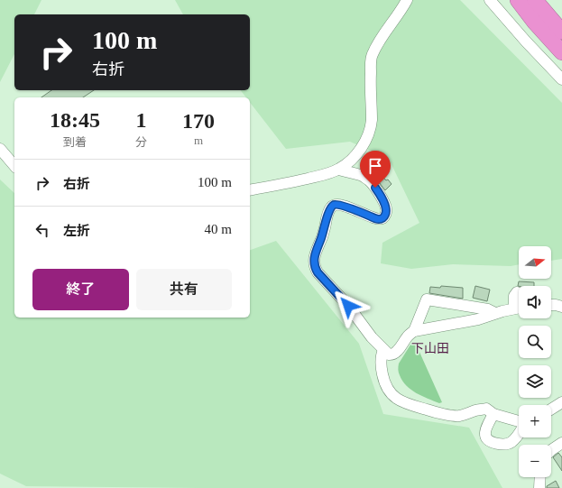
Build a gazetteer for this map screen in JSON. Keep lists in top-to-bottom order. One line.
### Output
{"districts":["下山田"],"north":"right","page":{"turn":["100 m","右折"],"eta":["18:45","到着","1","分","170","m"],"list":[{"name":"右折","value":"100 m"},{"name":"左折","value":"40 m"}],"map_buttons":["+","−"],"buttons":["終了","共有"]}}
